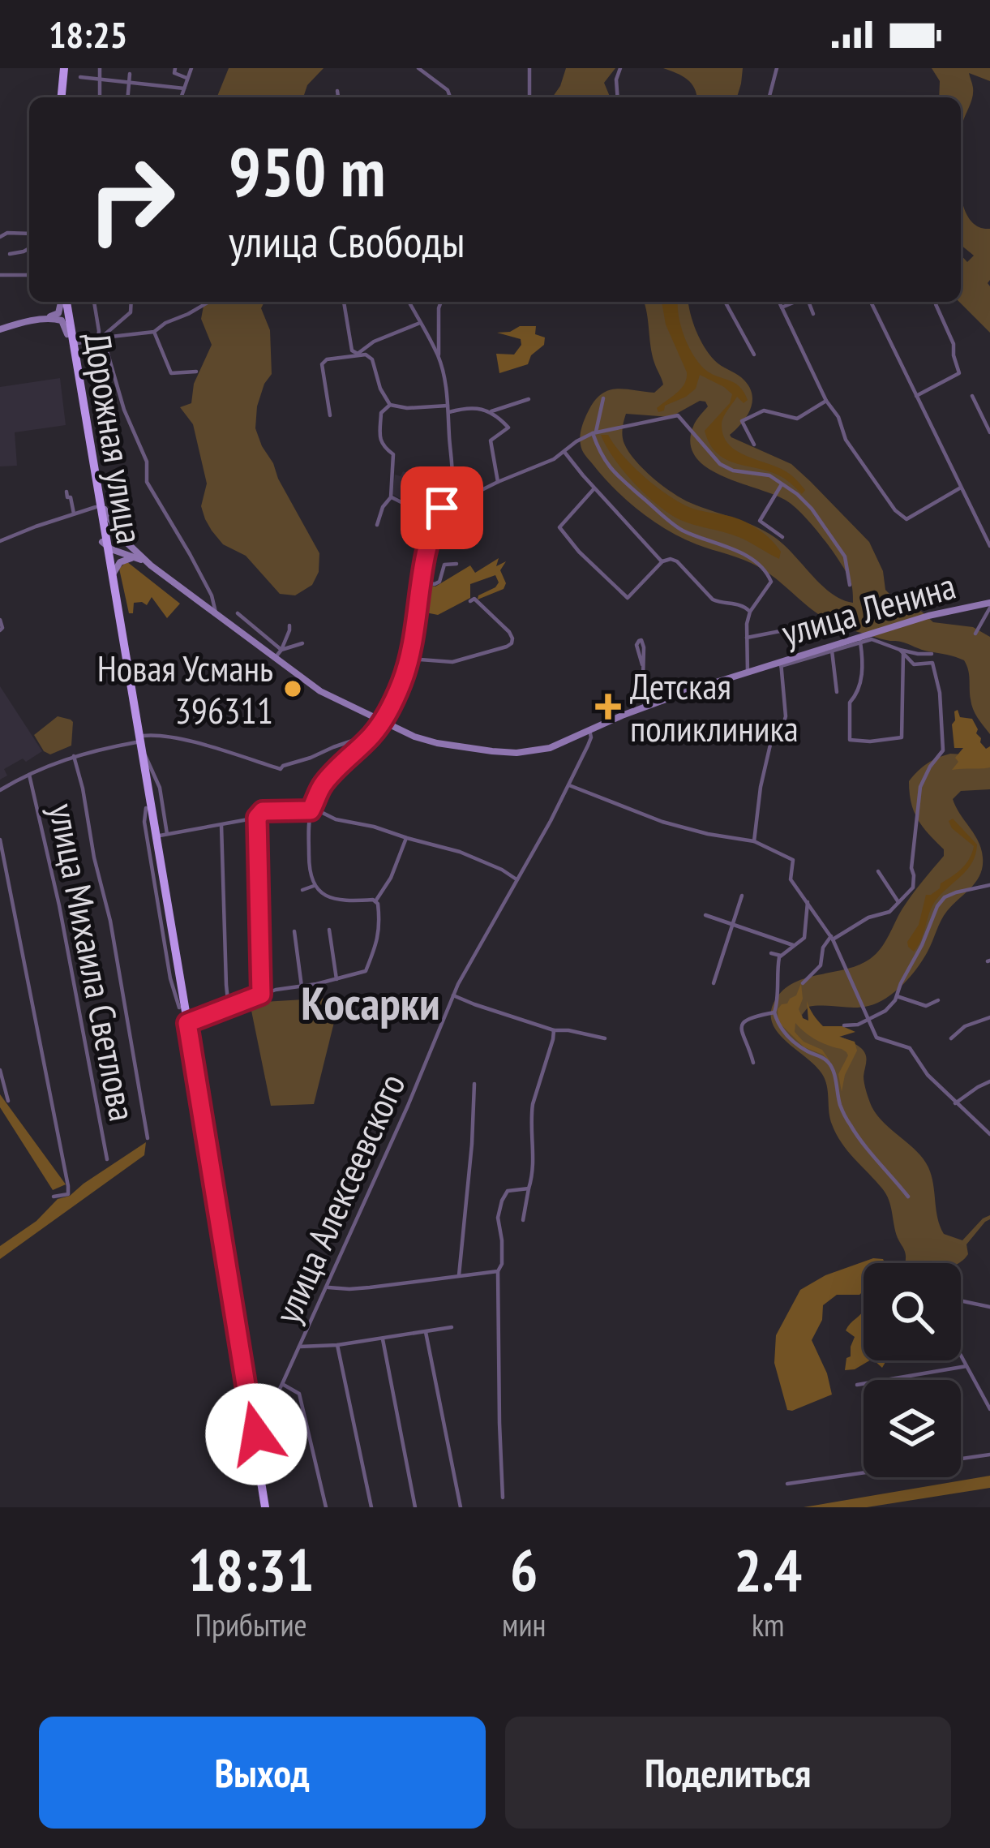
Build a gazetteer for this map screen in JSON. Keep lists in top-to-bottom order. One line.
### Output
{"streets":{"highway":["Дорожная улица"],"main road":["улица Ленина"],"street":["улица Михаила Светлова","улица Алексеевского"]},"crossings":[["улица Ленина","улица Алексеевского"]],"districts":["Косарки"],"places":{"other":["Новая Усмань 396311"],"health":["Детская поликлиника"]},"page":{"status":"18:25","turn":["950 m","улица Свободы"],"eta":["18:31","Прибытие","6","мин","2.4","km"],"buttons":["Выход","Поделиться"]}}
